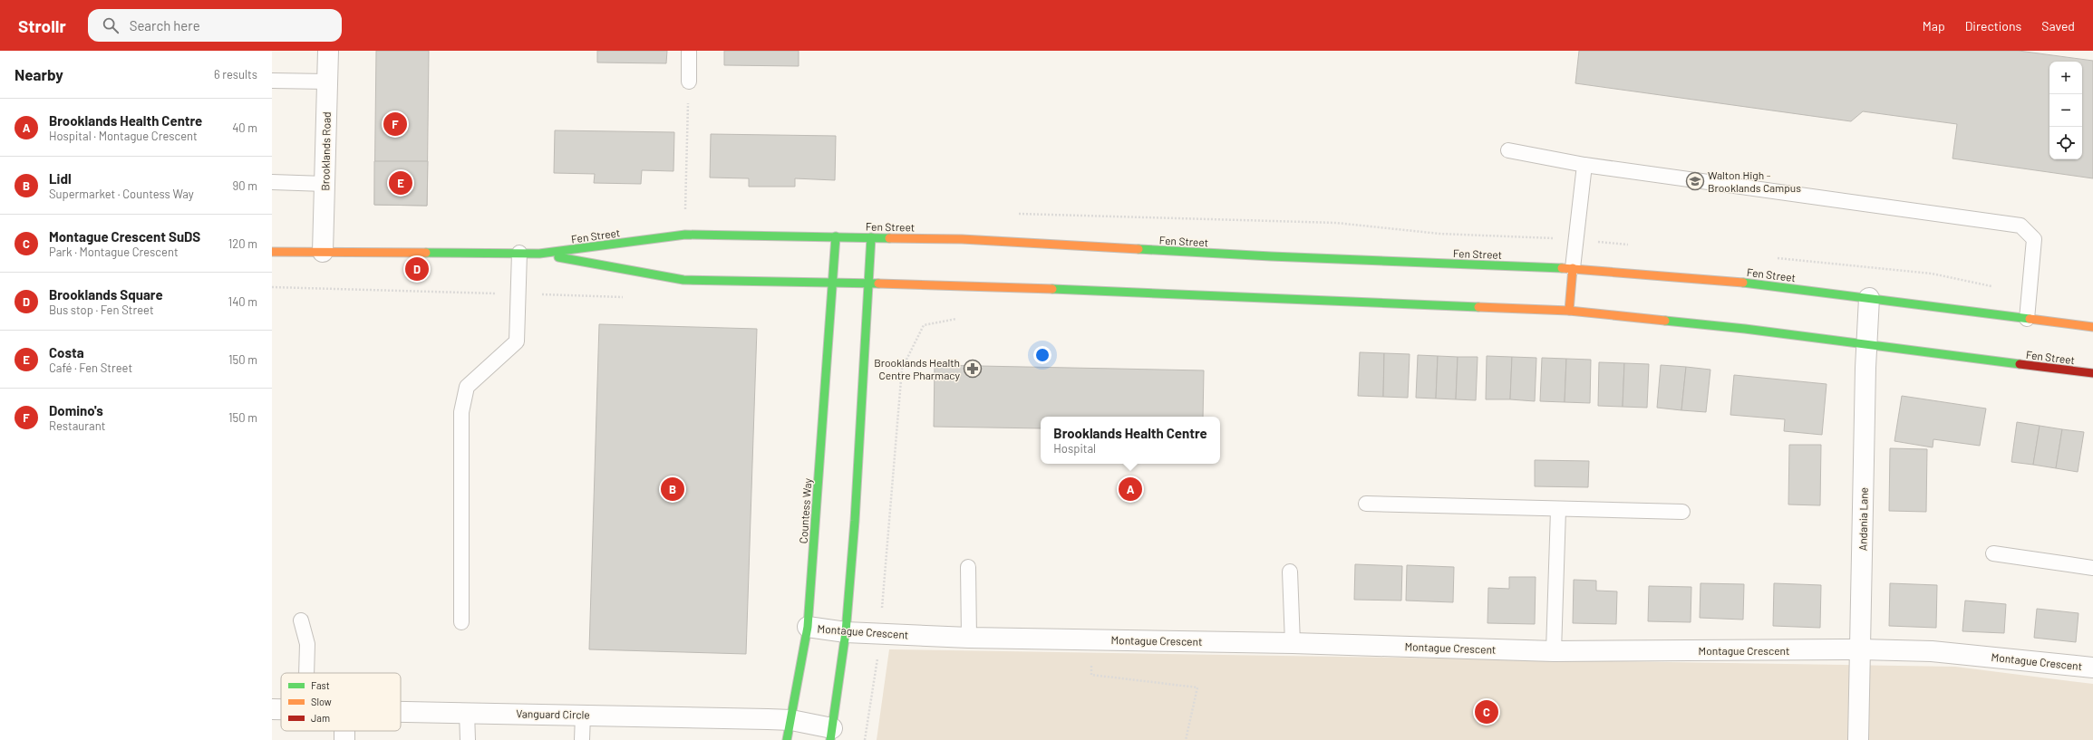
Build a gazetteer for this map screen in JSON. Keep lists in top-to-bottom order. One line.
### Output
{"streets":{"street":["Brooklands Road","Fen Street","Countess Way","Andania Lane","Montague Crescent","Vanguard Circle"]},"crossings":[["Brooklands Road","Fen Street"],["Fen Street","Countess Way"],["Fen Street","Andania Lane"],["Countess Way","Montague Crescent"],["Countess Way","Vanguard Circle"],["Andania Lane","Montague Crescent"]],"places":{"school or university":["Walton High - Brooklands Campus"],"pharmacy":["Brooklands Health Centre Pharmacy"]},"legend":["Fast","Slow","Jam"],"page":{"header":"Strollr","search":"Search here","nav":["Map","Directions","Saved"],"heading":["Nearby","6 results"],"map_buttons":["+","−"],"list":[{"mark":"A","name":"Brooklands Health Centre","note":"Hospital · Montague Crescent","value":"40 m"},{"mark":"B","name":"Lidl","note":"Supermarket · Countess Way","value":"90 m"},{"mark":"C","name":"Montague Crescent SuDS","note":"Park · Montague Crescent","value":"120 m"},{"mark":"D","name":"Brooklands Square","note":"Bus stop · Fen Street","value":"140 m"},{"mark":"E","name":"Costa","note":"Café · Fen Street","value":"150 m"},{"mark":"F","name":"Domino's","note":"Restaurant","value":"150 m"}],"pins":["F","E","D","A","B","C"],"popup":["Brooklands Health Centre","Hospital"]}}
